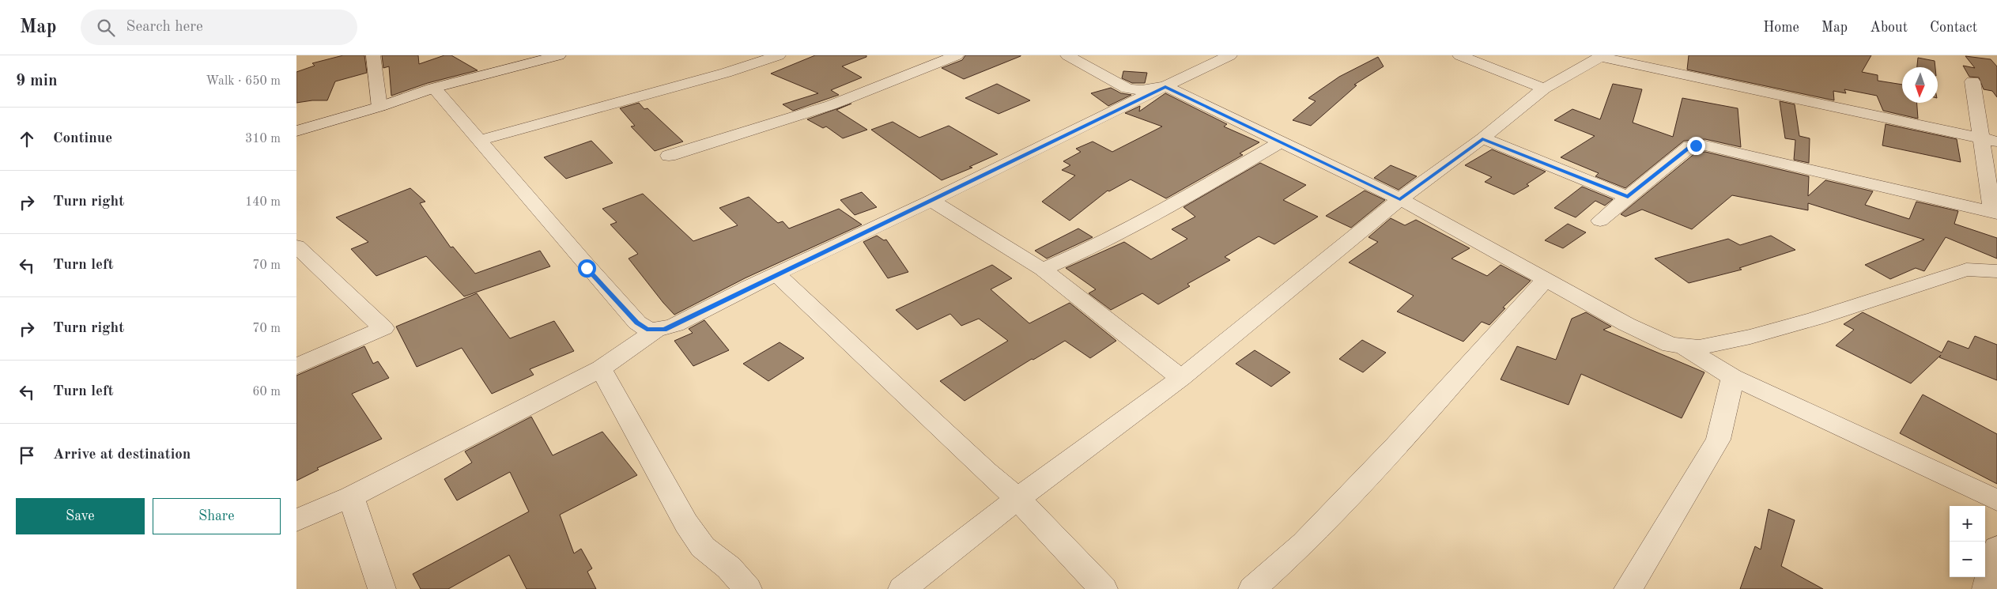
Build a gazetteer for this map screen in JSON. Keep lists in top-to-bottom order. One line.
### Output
{"north":"bottom","page":{"header":"Map","search":"Search here","nav":["Home","Map","About","Contact"],"heading":["9 min","Walk · 650 m"],"list":[["Continue","310 m"],["Turn right","140 m"],["Turn left","70 m"],["Turn right","70 m"],["Turn left","60 m"],"Arrive at destination"],"buttons":["Save","Share"],"map_buttons":["+","−"]}}
